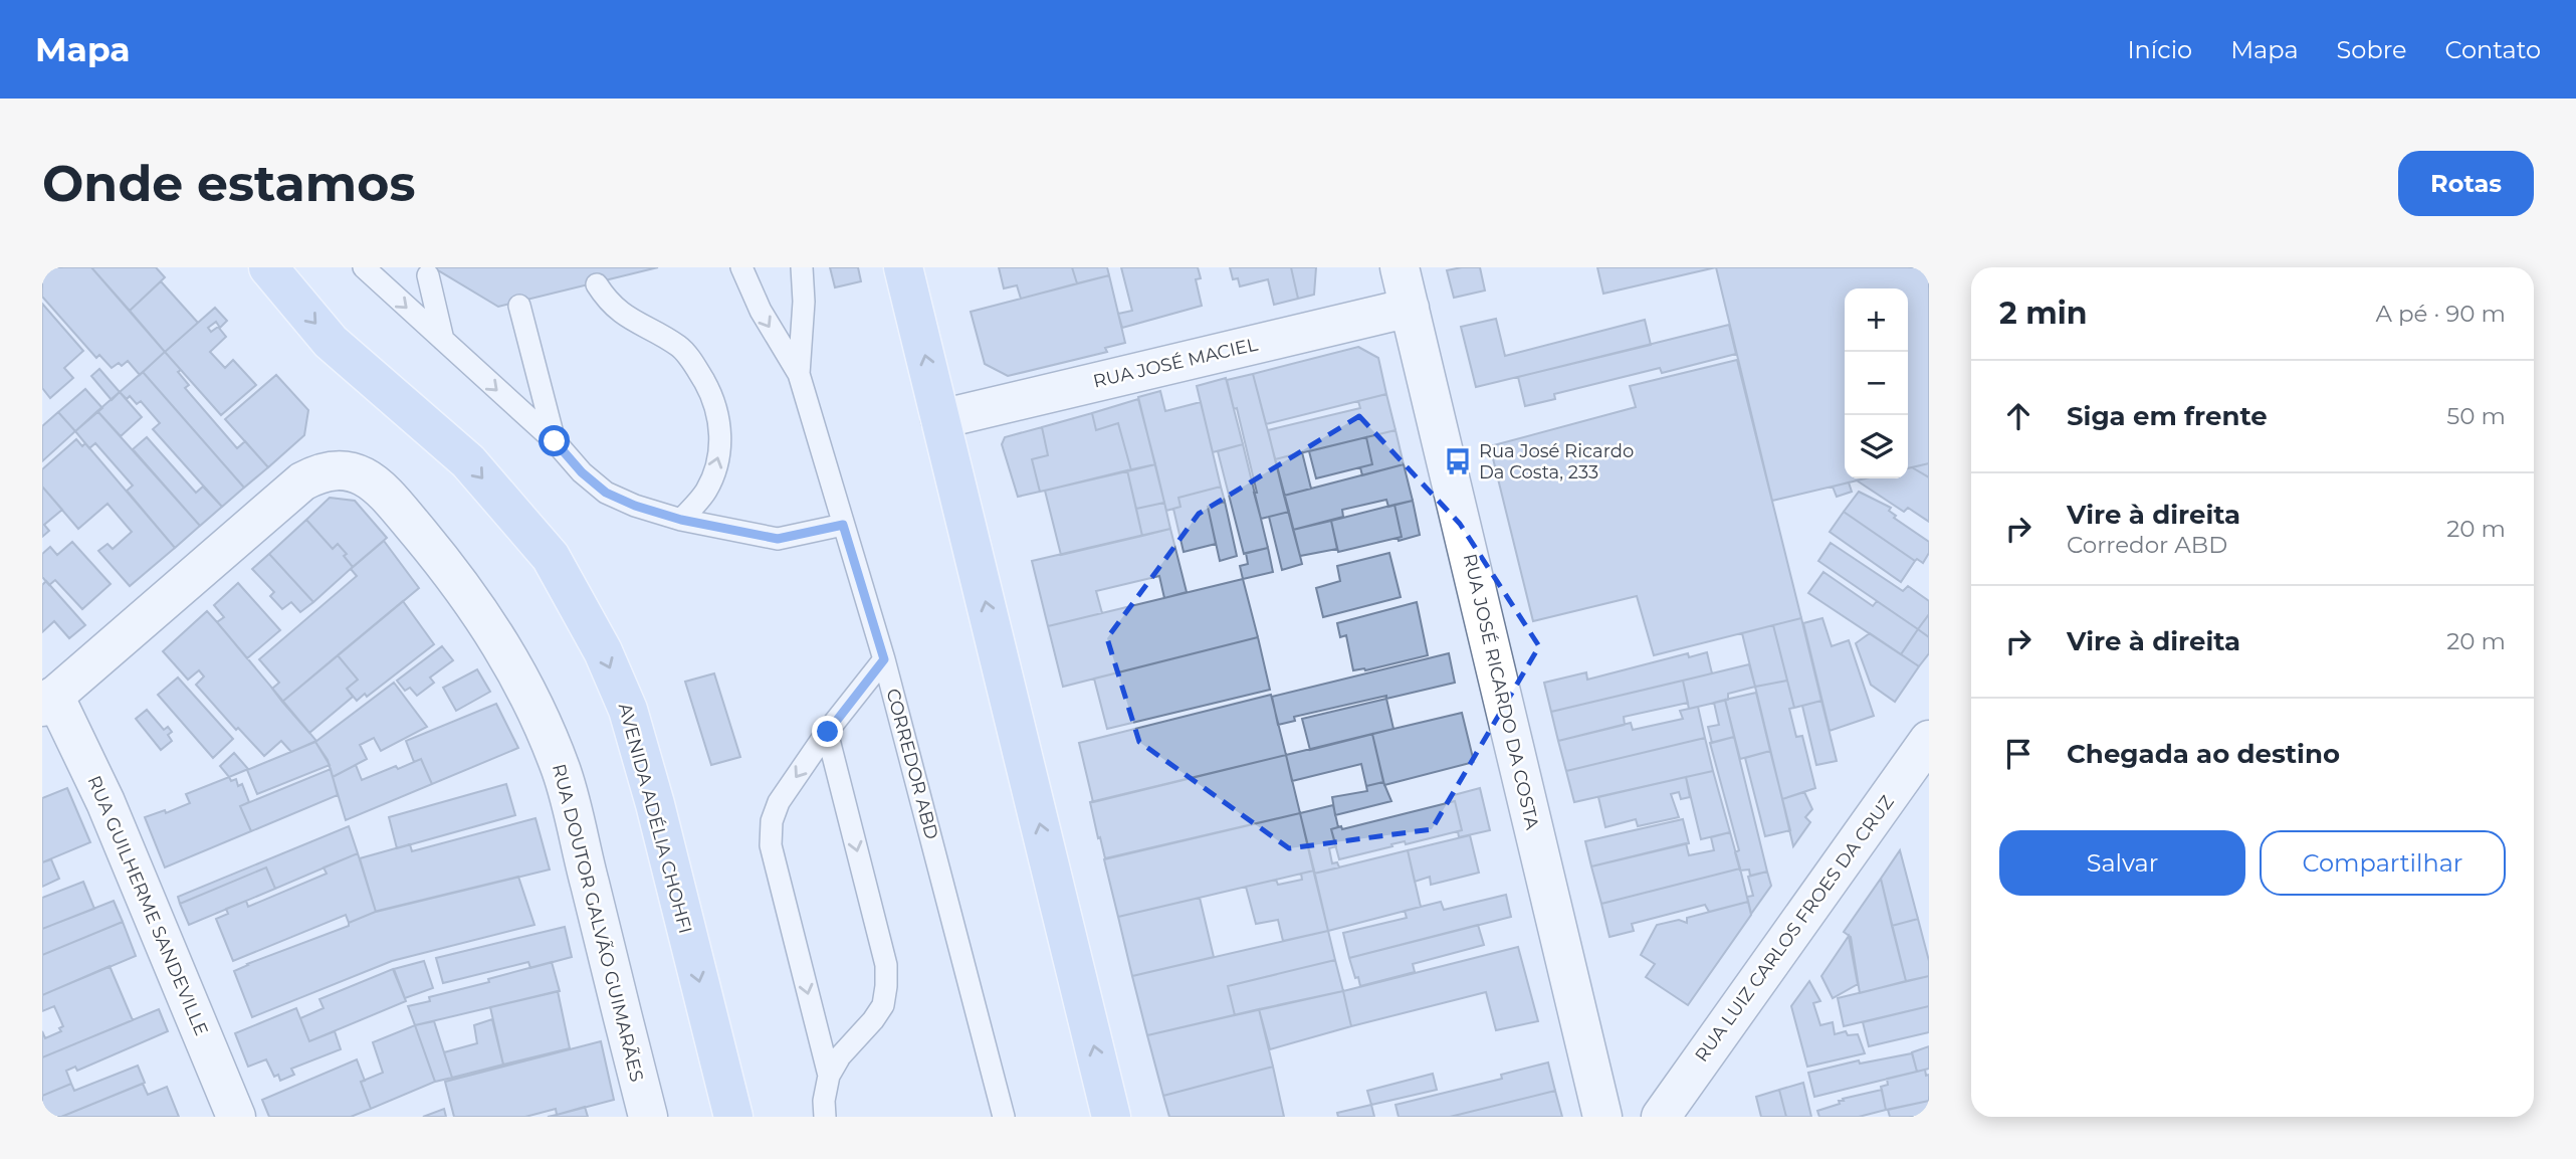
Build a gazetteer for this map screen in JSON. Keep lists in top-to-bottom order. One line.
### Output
{"streets":{"highway":["AVENIDA ADÉLIA CHOHFI"],"street":["RUA JOSÉ MACIEL","RUA JOSÉ RICARDO DA COSTA","RUA GUILHERME SANDEVILLE","RUA DOUTOR GALVÃO GUIMARÃES","RUA LUIZ CARLOS FROES DA CRUZ"],"lane":["CORREDOR ABD"]},"crossings":[["RUA JOSÉ MACIEL","RUA JOSÉ RICARDO DA COSTA"],["RUA GUILHERME SANDEVILLE","RUA DOUTOR GALVÃO GUIMARÃES"]],"one_way":["AVENIDA ADÉLIA CHOHFI"],"places":{"bus stop":["Rua José Ricardo Da Costa, 233"]},"page":{"header":"Mapa","nav":["Início","Mapa","Sobre","Contato"],"buttons":["Rotas",["Salvar","Compartilhar"]],"title":"Onde estamos","heading":["2 min","A pé · 90 m"],"map_buttons":["+","−"],"list":[["Siga em frente","50 m"],["Vire à direita","Corredor ABD","20 m"],["Vire à direita","20 m"],"Chegada ao destino"]}}
